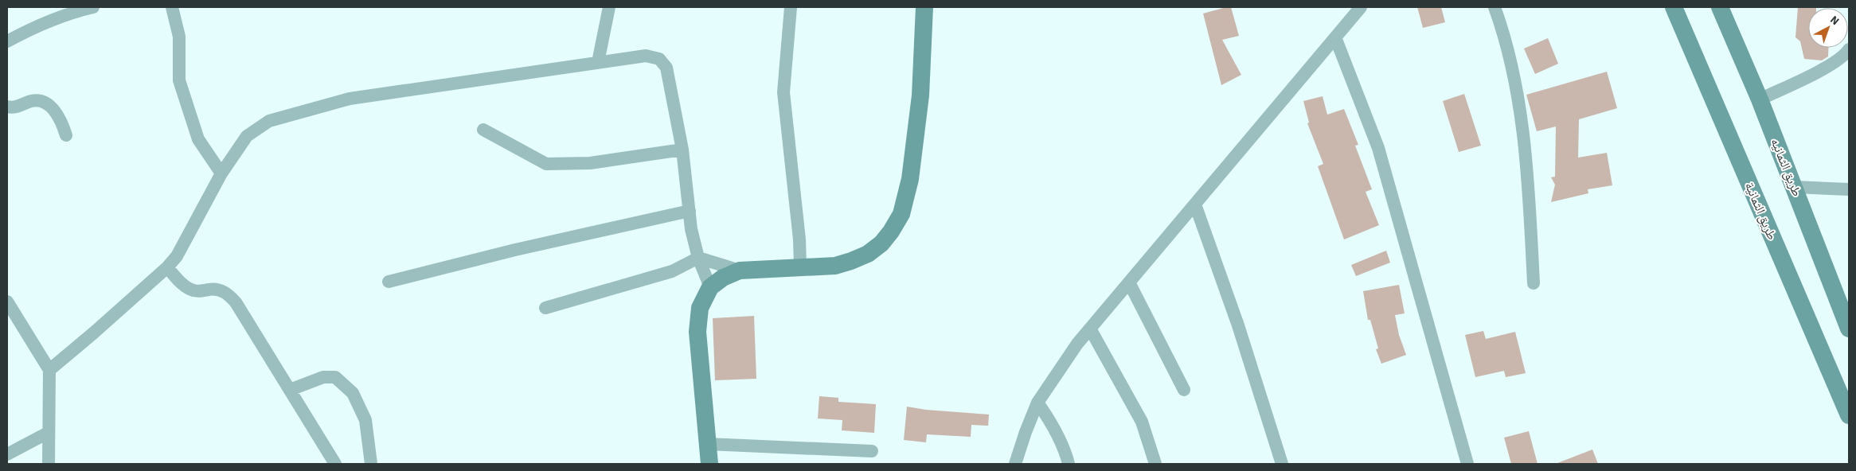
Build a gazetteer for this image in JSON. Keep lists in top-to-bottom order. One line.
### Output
{"streets":{"street":["طريق الثمانيه","طريق الثمانية"]},"north":"top right"}
